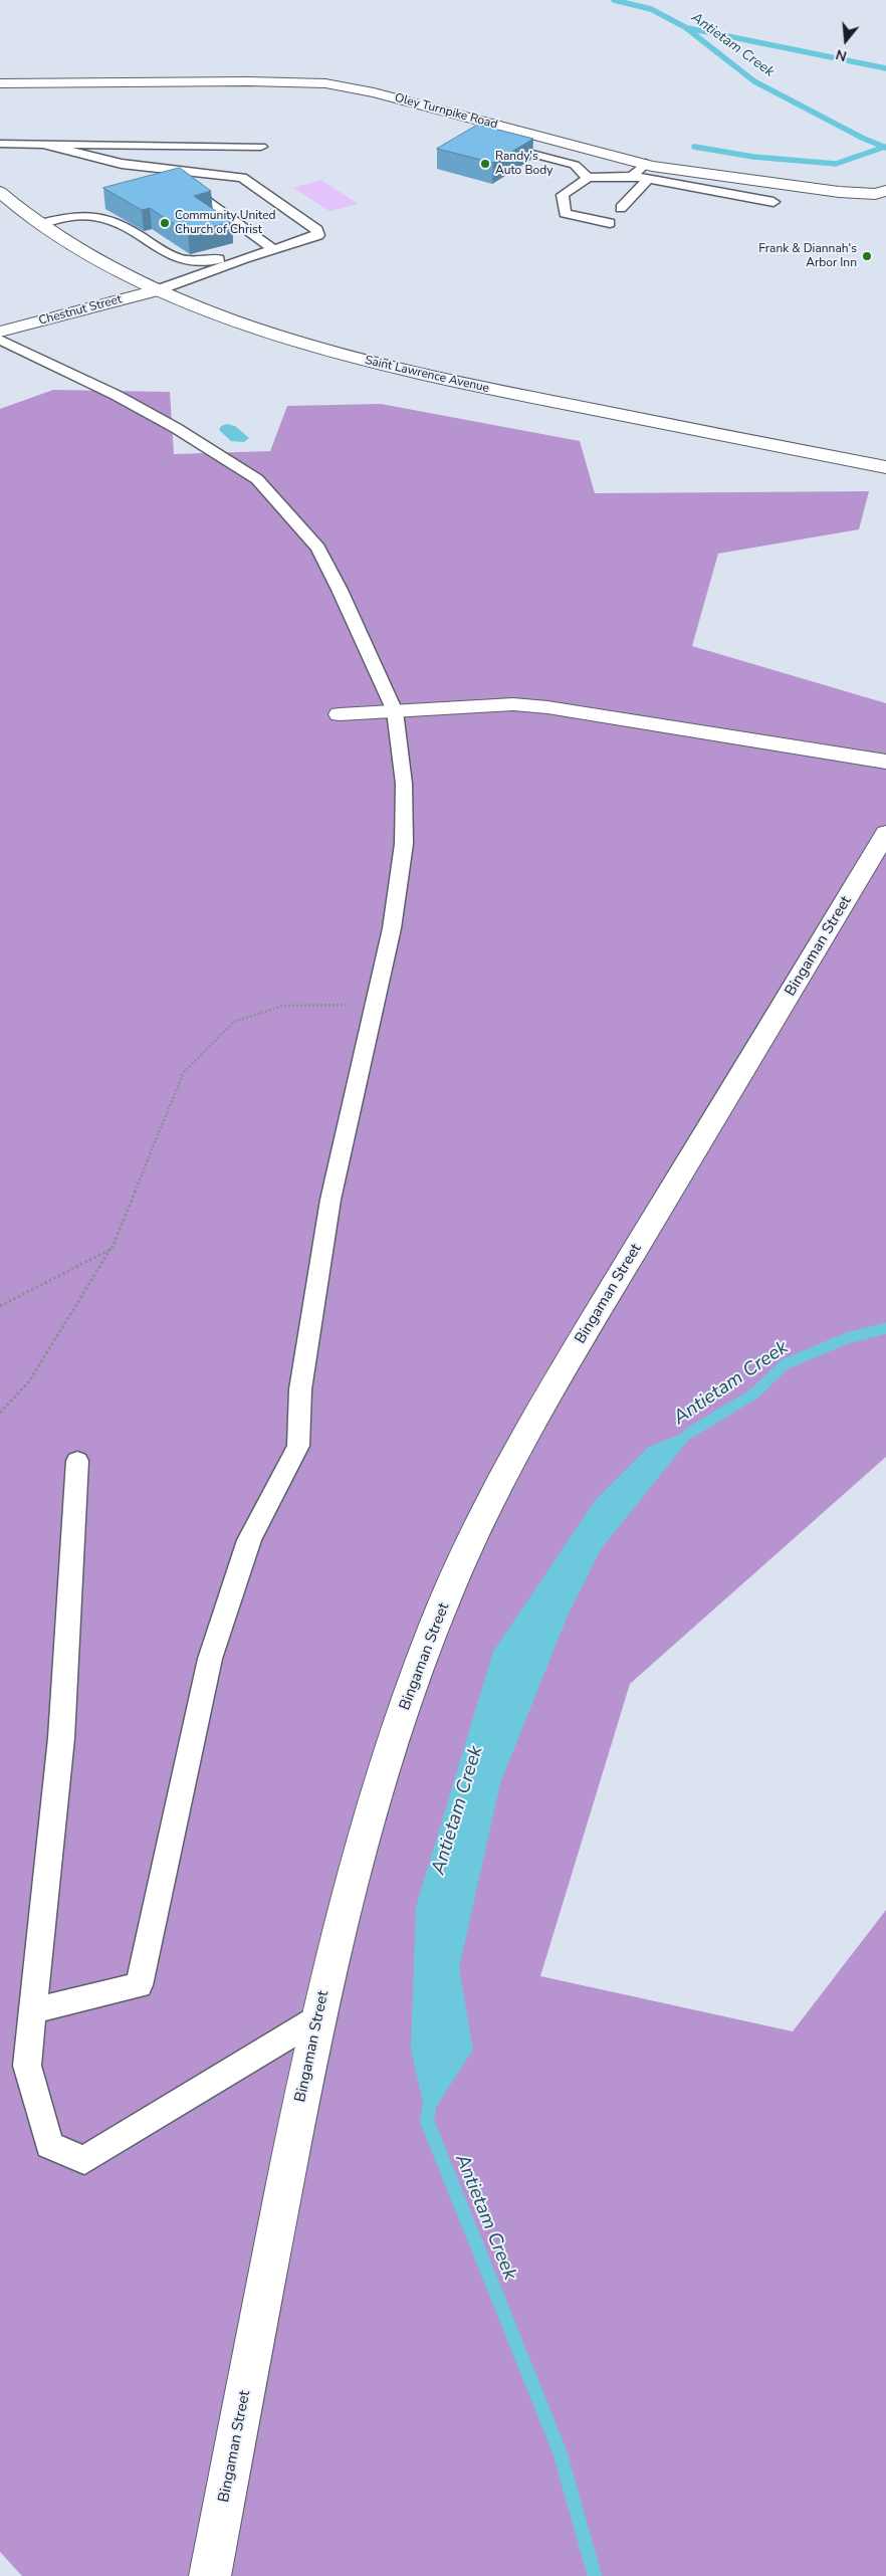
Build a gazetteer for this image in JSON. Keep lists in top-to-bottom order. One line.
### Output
{"streets":{"street":["Oley Turnpike Road","Chestnut Street","Saint Lawrence Avenue","Bingaman Street"]},"crossings":[["Chestnut Street","Saint Lawrence Avenue"]],"water":["Antietam Creek"],"places":["Randy's Auto Body","Community United Church of Christ","Frank & Diannah's Arbor Inn"],"north":"bottom"}
